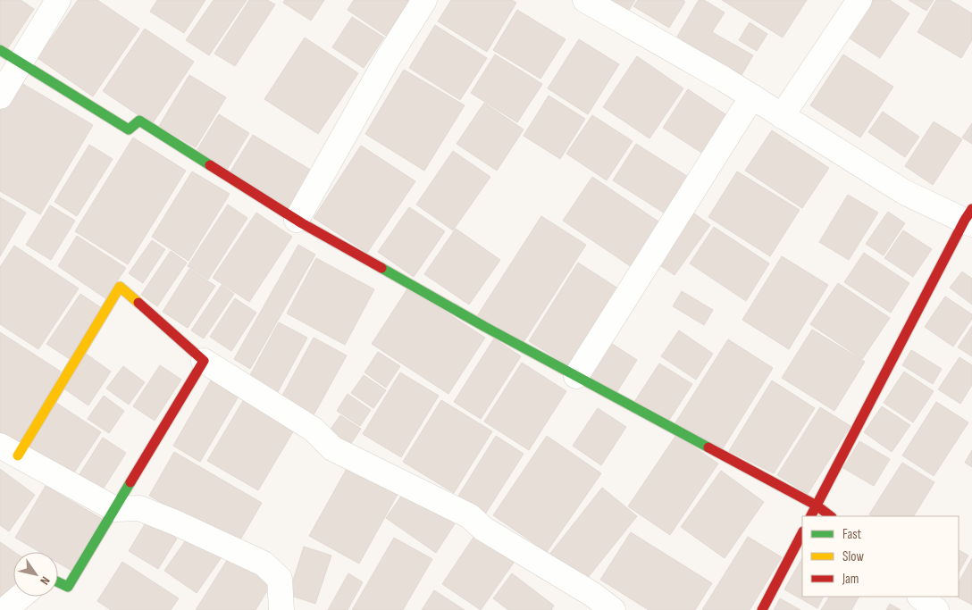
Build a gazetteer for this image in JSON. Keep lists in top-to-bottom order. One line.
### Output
{"legend":["Fast","Slow","Jam"],"north":"bottom right"}
